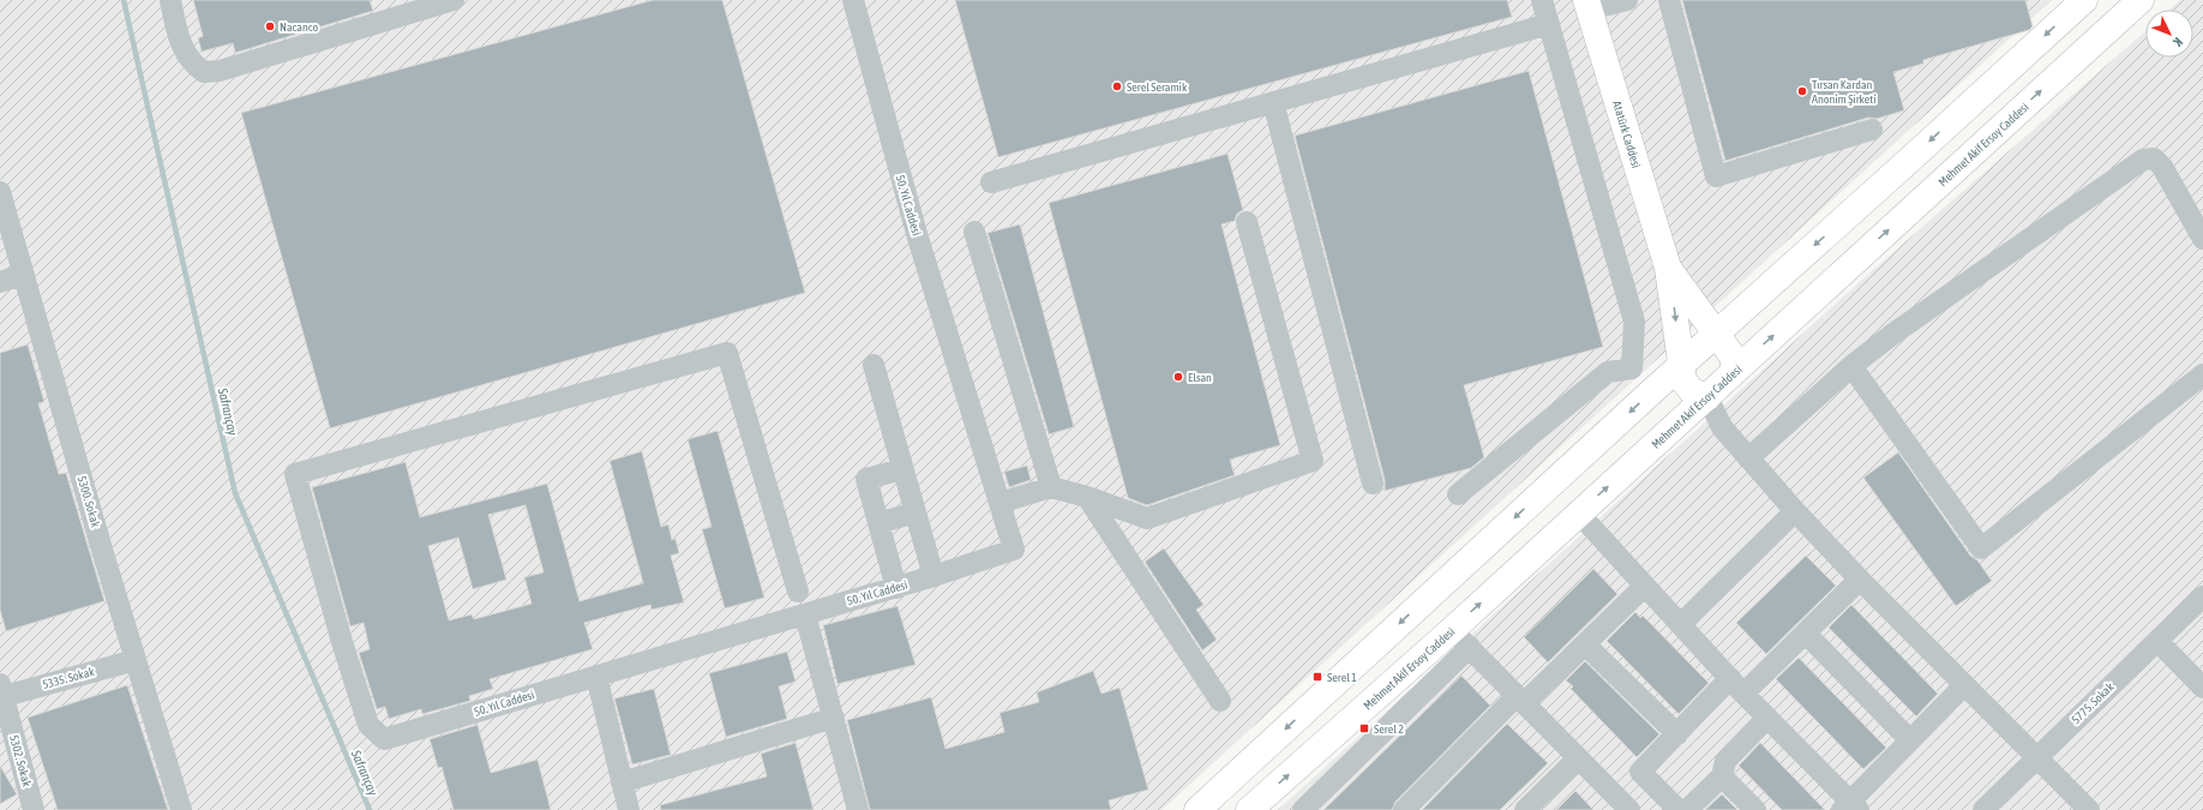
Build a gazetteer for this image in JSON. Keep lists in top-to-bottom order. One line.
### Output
{"streets":{"main road":["Atatürk Caddesi","Mehmet Akif Ersoy Caddesi"],"street":["50. Yıl Caddesi","5300. Sokak","5335. Sokak","5775. Sokak","5302. Sokak"]},"crossings":[["5300. Sokak","5335. Sokak"],["5335. Sokak","5302. Sokak"]],"water":["Safrançay"],"places":{"other":["Nacanco","Serel Seramik","Tırsan Kardan Anonim Şirketi","Elsan"],"transit":["Serel 1","Serel 2"]},"north":"bottom right"}
